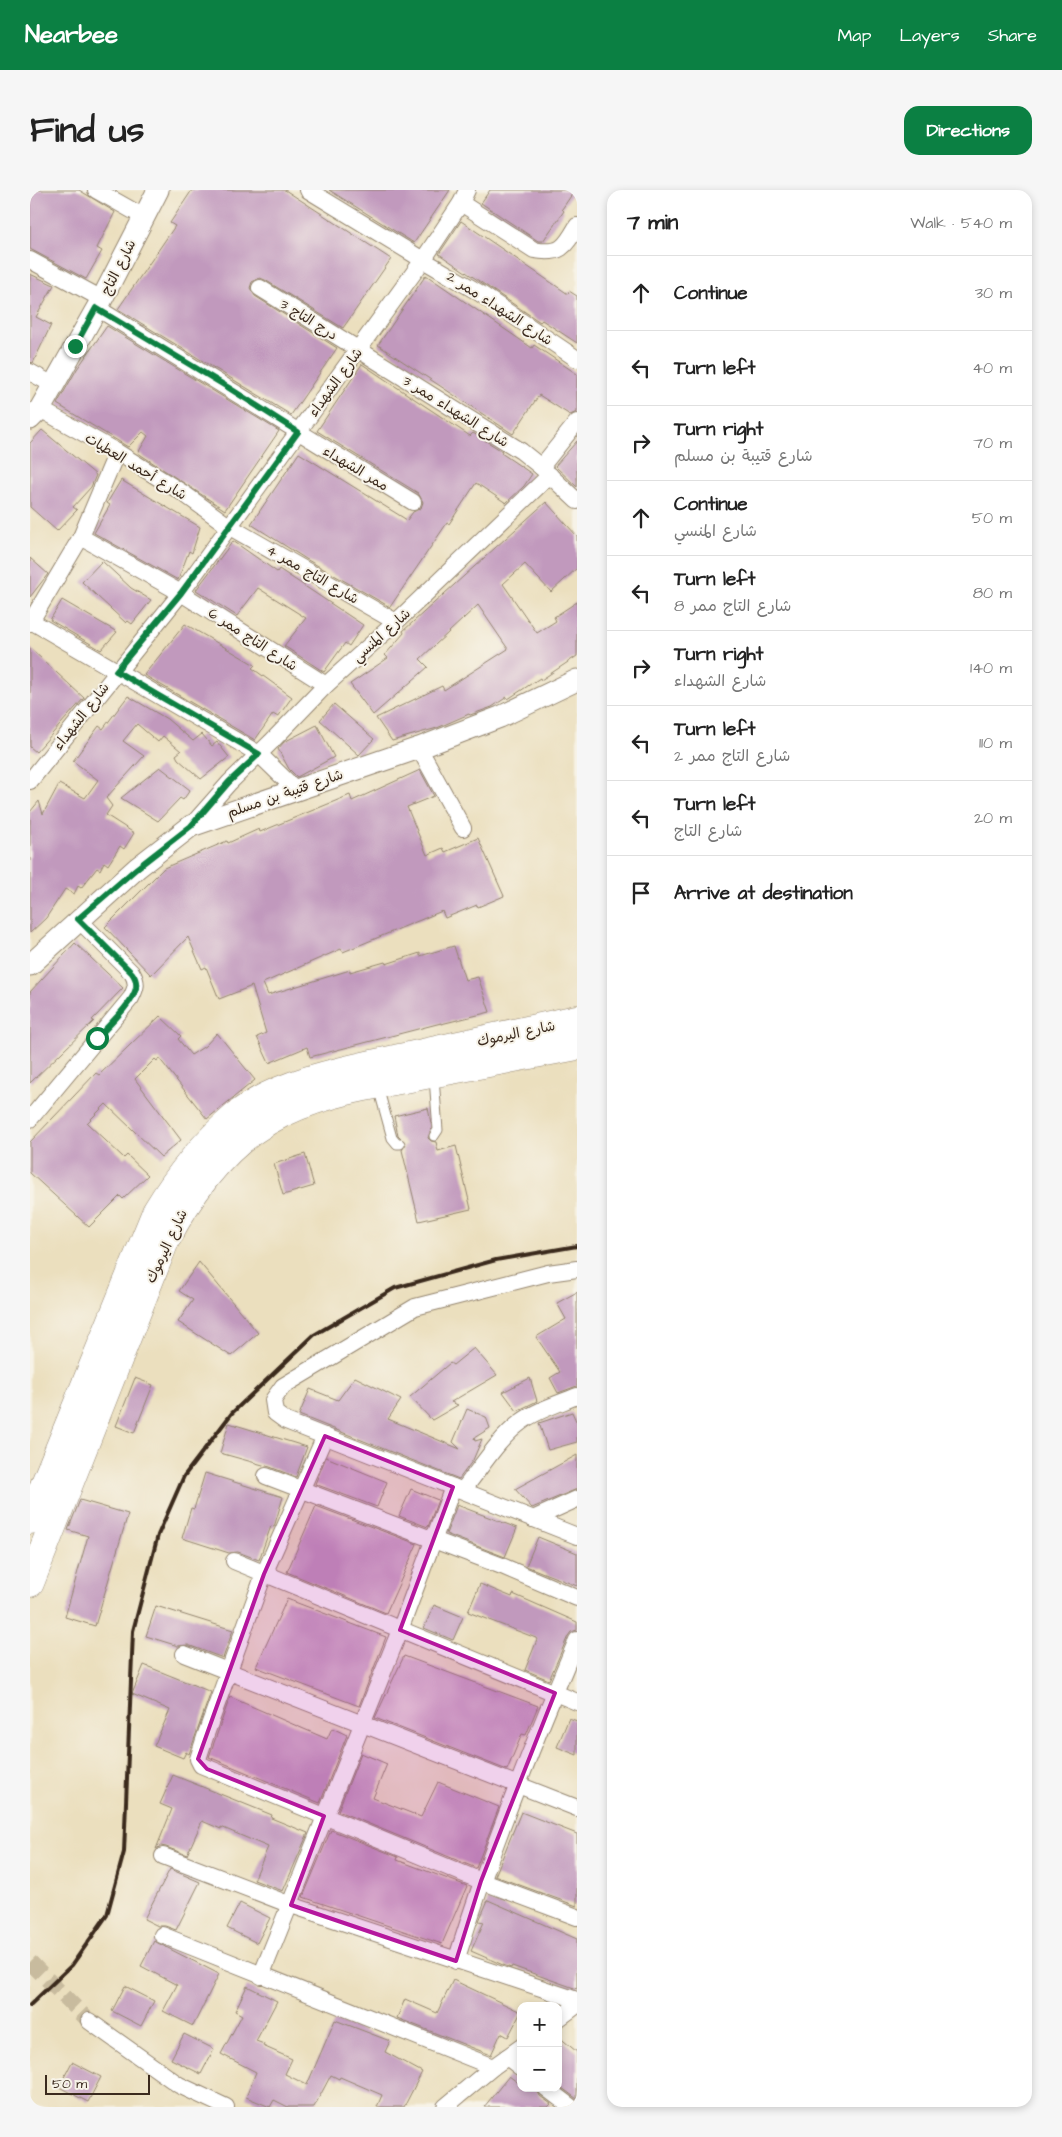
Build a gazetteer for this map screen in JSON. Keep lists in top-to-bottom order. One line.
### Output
{"streets":{"highway":["شارع اليرموك"],"street":["شارع التاج","شارع الشهداء ممر 2","درج التاج 3","شارع الشهداء","شارع الشهداء ممر 3","شارع أحمد العطيات","ممر الشهداء","شارع التاج ممر 4","شارع المنسي","شارع التاج ممر 6","شارع قتيبة بن مسلم"]},"crossings":[["شارع التاج","شارع أحمد العطيات"],["شارع التاج","ممر الشهداء"],["شارع الشهداء ممر 2","شارع الشهداء"],["درج التاج 3","شارع الشهداء"],["درج التاج 3","شارع الشهداء ممر 3"],["شارع الشهداء","شارع الشهداء ممر 3"],["شارع الشهداء","شارع أحمد العطيات"],["شارع الشهداء","ممر الشهداء"],["شارع الشهداء","شارع التاج ممر 4"],["شارع الشهداء","شارع التاج ممر 6"],["شارع الشهداء ممر 3","شارع المنسي"],["شارع أحمد العطيات","شارع التاج ممر 4"],["شارع التاج ممر 4","شارع المنسي"],["شارع المنسي","شارع التاج ممر 6"],["شارع المنسي","شارع قتيبة بن مسلم"]],"scale_bar":"50 m","page":{"header":"Nearbee","nav":["Map","Layers","Share"],"title":"Find us","buttons":"Directions","heading":["7 min","Walk · 540 m"],"list":[["Continue","30 m"],["Turn left","40 m"],["Turn right","شارع قتيبة بن مسلم","70 m"],["Continue","شارع المنسي","50 m"],["Turn left","شارع التاج ممر 8","80 m"],["Turn right","شارع الشهداء","140 m"],["Turn left","شارع التاج ممر 2","110 m"],["Turn left","شارع التاج","20 m"],"Arrive at destination"],"map_buttons":["+","−"],"scale":"50 m"}}
